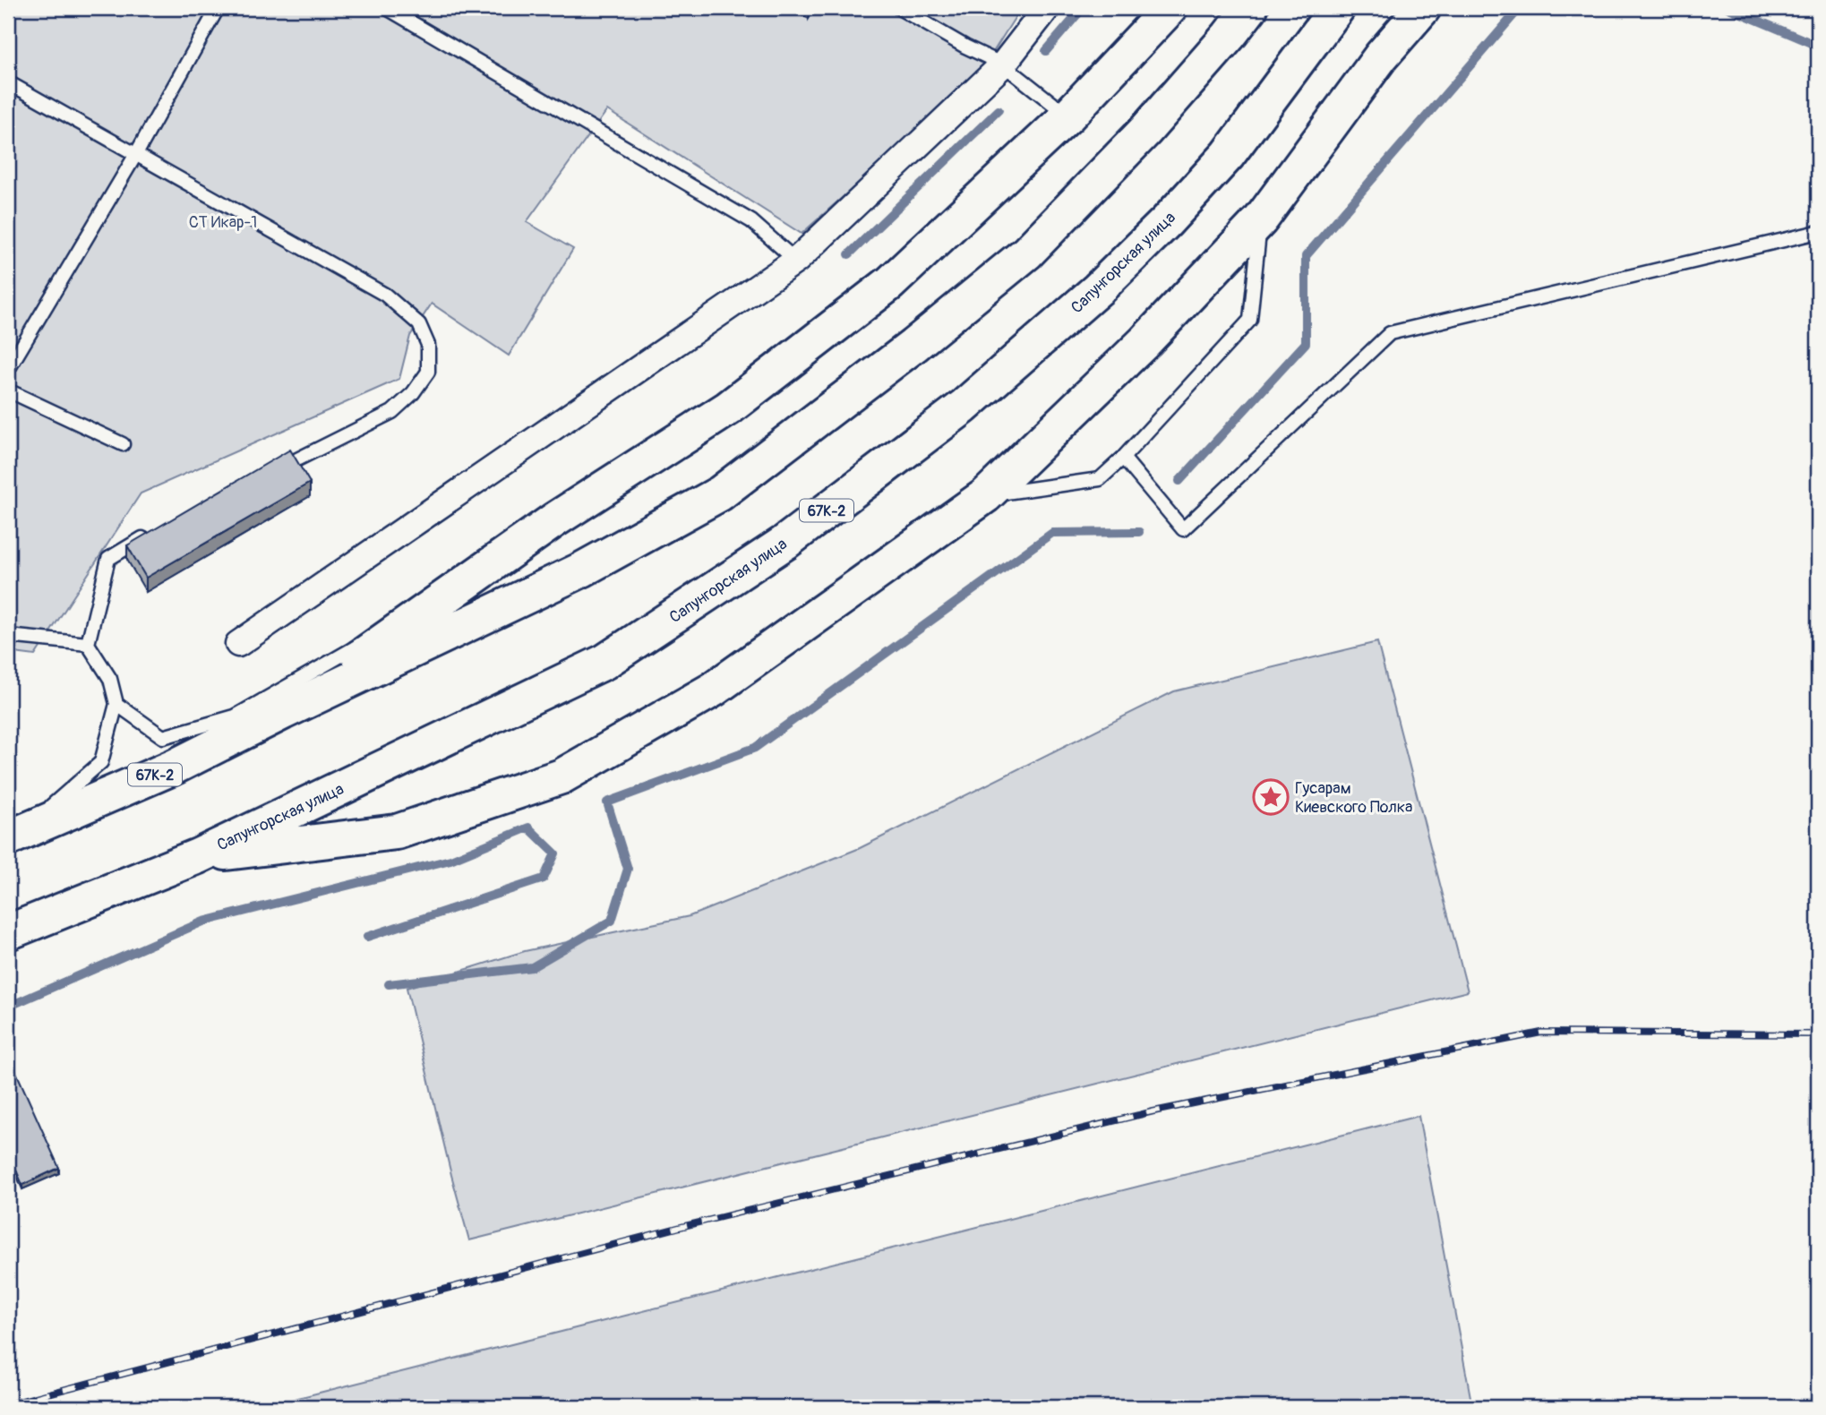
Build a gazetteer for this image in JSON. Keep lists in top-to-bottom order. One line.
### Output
{"streets":{"main road":["Сапунгорская улица","67К-2"]},"parks":["СТ Икар-1"],"places":{"place":["Гусарам Киевского Полка"]}}
